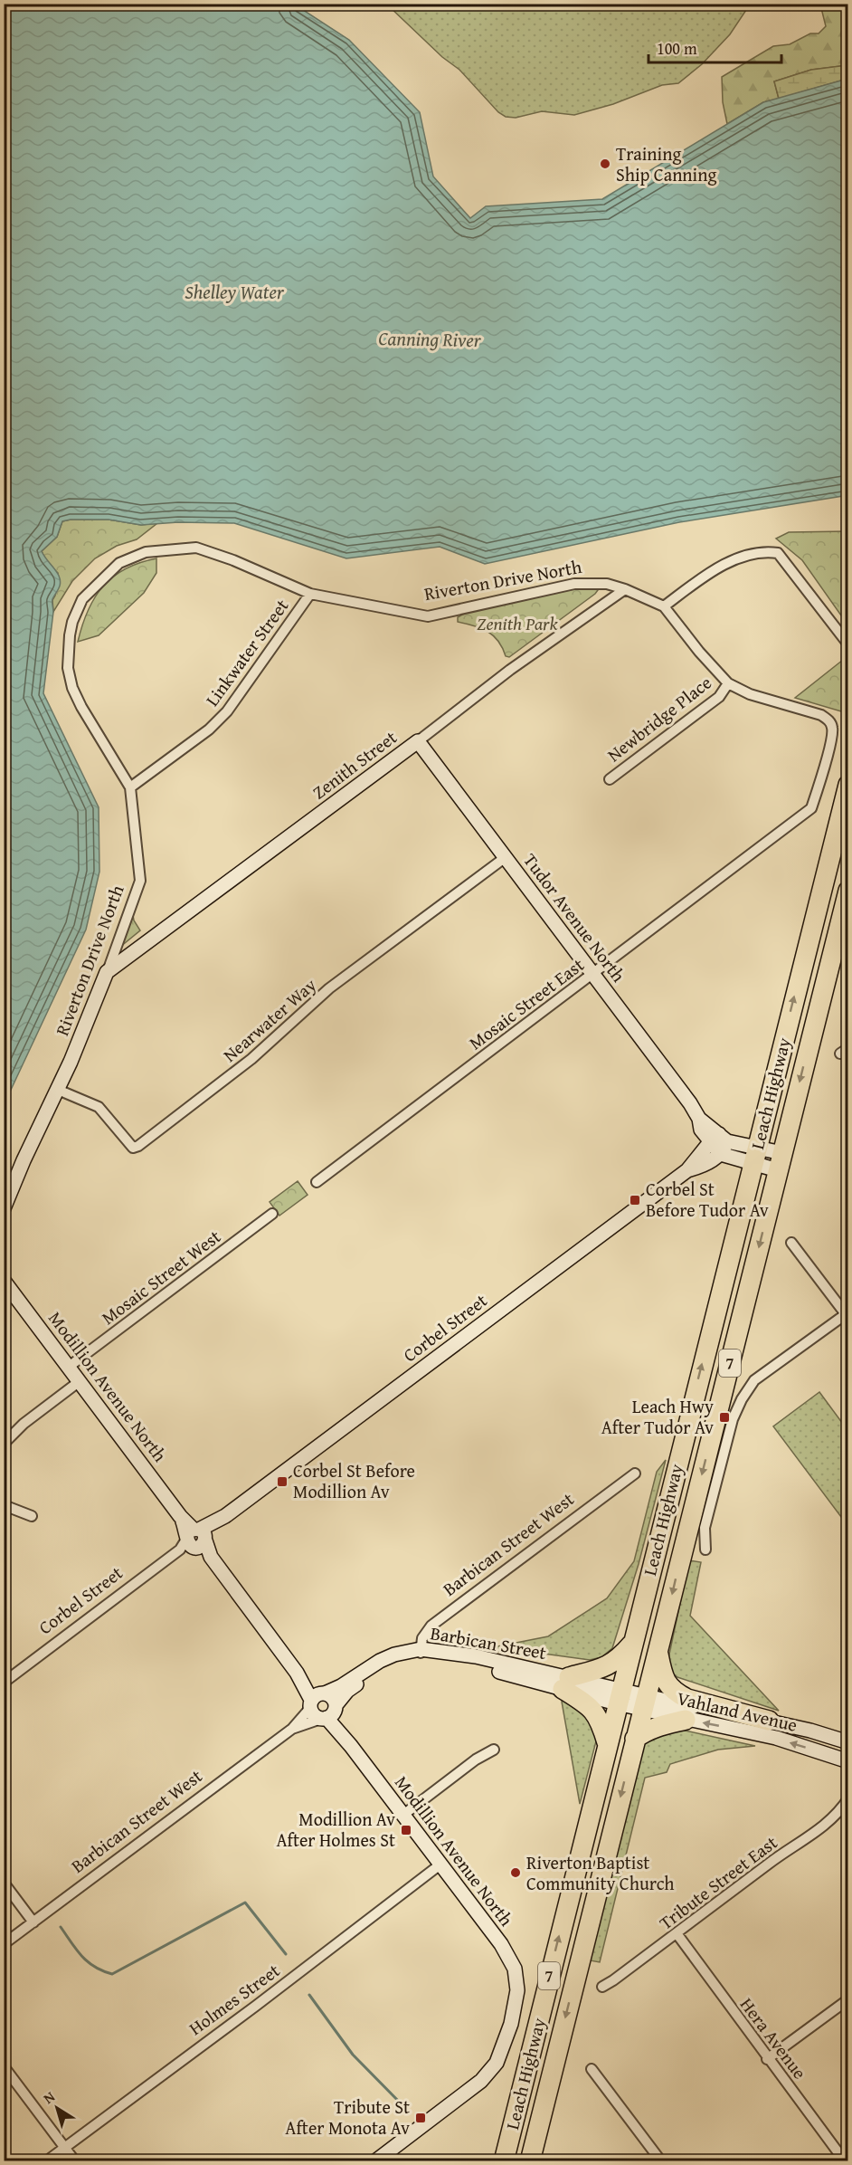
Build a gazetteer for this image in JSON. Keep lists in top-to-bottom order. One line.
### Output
{"streets":{"highway":["Leach Highway","7"],"street":["Riverton Drive North","Linkwater Street","Newbridge Place","Zenith Street","Tudor Avenue North","Mosaic Street East","Nearwater Way","Mosaic Street West","Corbel Street","Modillion Avenue North","Barbican Street West","Barbican Street","Vahland Avenue","Tribute Street East","Holmes Street","Hera Avenue"]},"crossings":[["Riverton Drive North","Linkwater Street"],["Riverton Drive North","Zenith Street"],["Riverton Drive North","Nearwater Way"],["Newbridge Place","Mosaic Street East"],["Zenith Street","Tudor Avenue North"],["Tudor Avenue North","Mosaic Street East"],["Tudor Avenue North","Nearwater Way"],["Tudor Avenue North","Leach Highway"],["Tudor Avenue North","Corbel Street"],["Leach Highway","Barbican Street"],["Leach Highway","Vahland Avenue"],["Mosaic Street West","Modillion Avenue North"],["Corbel Street","Modillion Avenue North"],["Modillion Avenue North","Barbican Street West"],["Modillion Avenue North","Barbican Street"],["Modillion Avenue North","Holmes Street"],["Barbican Street West","Barbican Street"],["Barbican Street","Vahland Avenue"],["Tribute Street East","Hera Avenue"]],"water":["Shelley Water","Canning River"],"parks":["Zenith Park"],"places":{"other":["Training Ship Canning","Riverton Baptist Community Church"],"transit":["Corbel St Before Tudor Av","Leach Hwy After Tudor Av","Corbel St Before Modillion Av","Modillion Av After Holmes St","Tribute St After Monota Av"]},"scale_bar":"100 m","north":"top left"}
